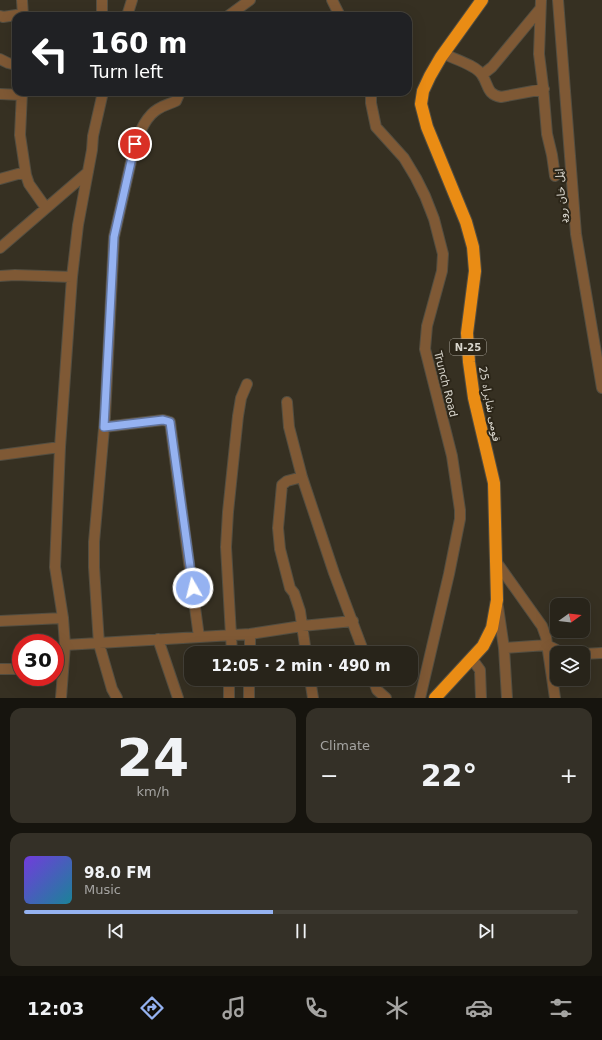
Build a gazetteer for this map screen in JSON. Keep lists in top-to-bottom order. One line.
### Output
{"streets":{"highway":["N-25","قومی شاہراہ 25"],"street":["اټل خان روډ","Trunch Road"]},"north":"right","page":{"turn":["160 m","Turn left"],"limit":"30","trip":"12:05 · 2 min · 490 m","tile":[["24","km/h"],"Climate"],"heat":["−","22°","+"],"song":["98.0 FM","Music"],"tabs":"12:03"}}
